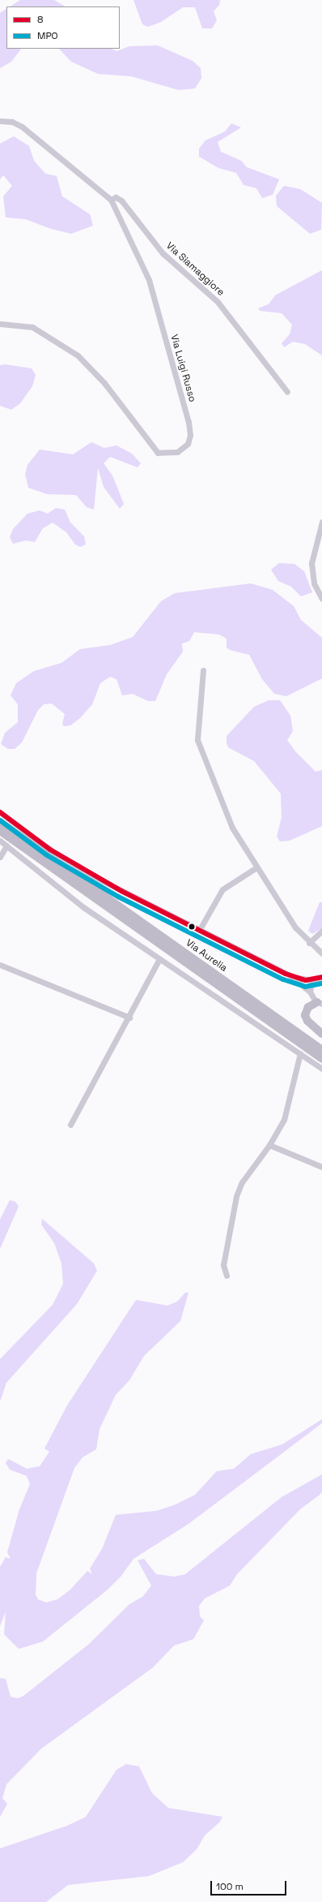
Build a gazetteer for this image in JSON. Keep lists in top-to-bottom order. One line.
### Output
{"streets":{"highway":["Via Aurelia"],"street":["Via Siamaggiore","Via Luigi Russo"]},"crossings":[["Via Siamaggiore","Via Luigi Russo"]],"lines":["transit line 8","transit line MPO"],"legend":["8","MPO"],"scale_bar":"100 m"}
